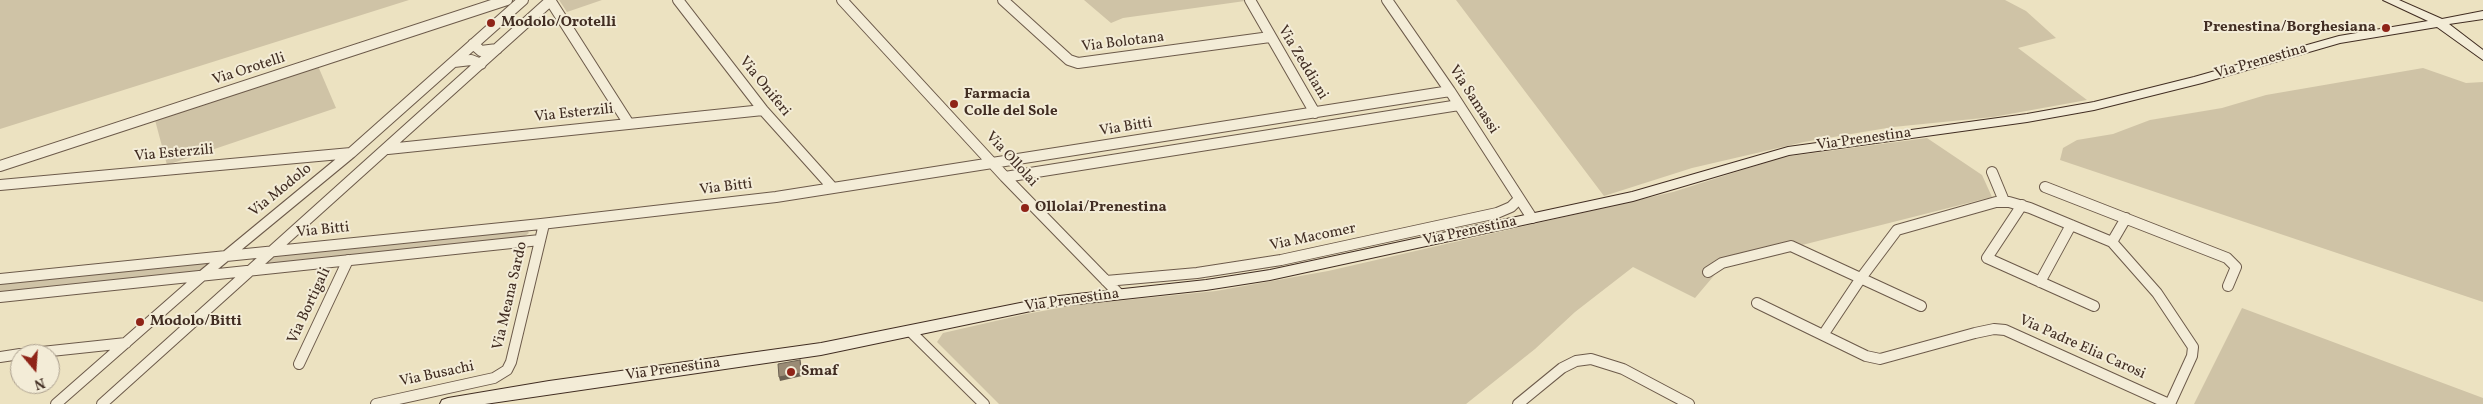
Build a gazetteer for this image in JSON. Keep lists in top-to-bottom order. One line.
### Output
{"streets":{"main road":["Via Prenestina"],"street":["Via Bolotana","Via Zeddiani","Via Orotelli","Via Oniferi","Via Samassi","Via Esterzili","Via Bitti","Via Ollolai","Via Modolo","Via Macomer","Via Meana Sardo","Via Bortigali","Via Padre Elia Carosi","Via Busachi"]},"crossings":[["Via Bolotana","Via Zeddiani"],["Via Prenestina","Via Samassi"],["Via Prenestina","Via Ollolai"],["Via Zeddiani","Via Bitti"],["Via Oniferi","Via Esterzili"],["Via Oniferi","Via Bitti"],["Via Samassi","Via Bitti"],["Via Samassi","Via Macomer"],["Via Esterzili","Via Modolo"],["Via Bitti","Via Ollolai"],["Via Bitti","Via Modolo"],["Via Bitti","Via Meana Sardo"],["Via Bitti","Via Bortigali"],["Via Ollolai","Via Macomer"],["Via Meana Sardo","Via Busachi"]],"places":["Modolo/Orotelli","Prenestina/Borghesiana","Farmacia Colle del Sole","Ollolai/Prenestina","Modolo/Bitti","Smaf"],"north":"bottom"}
